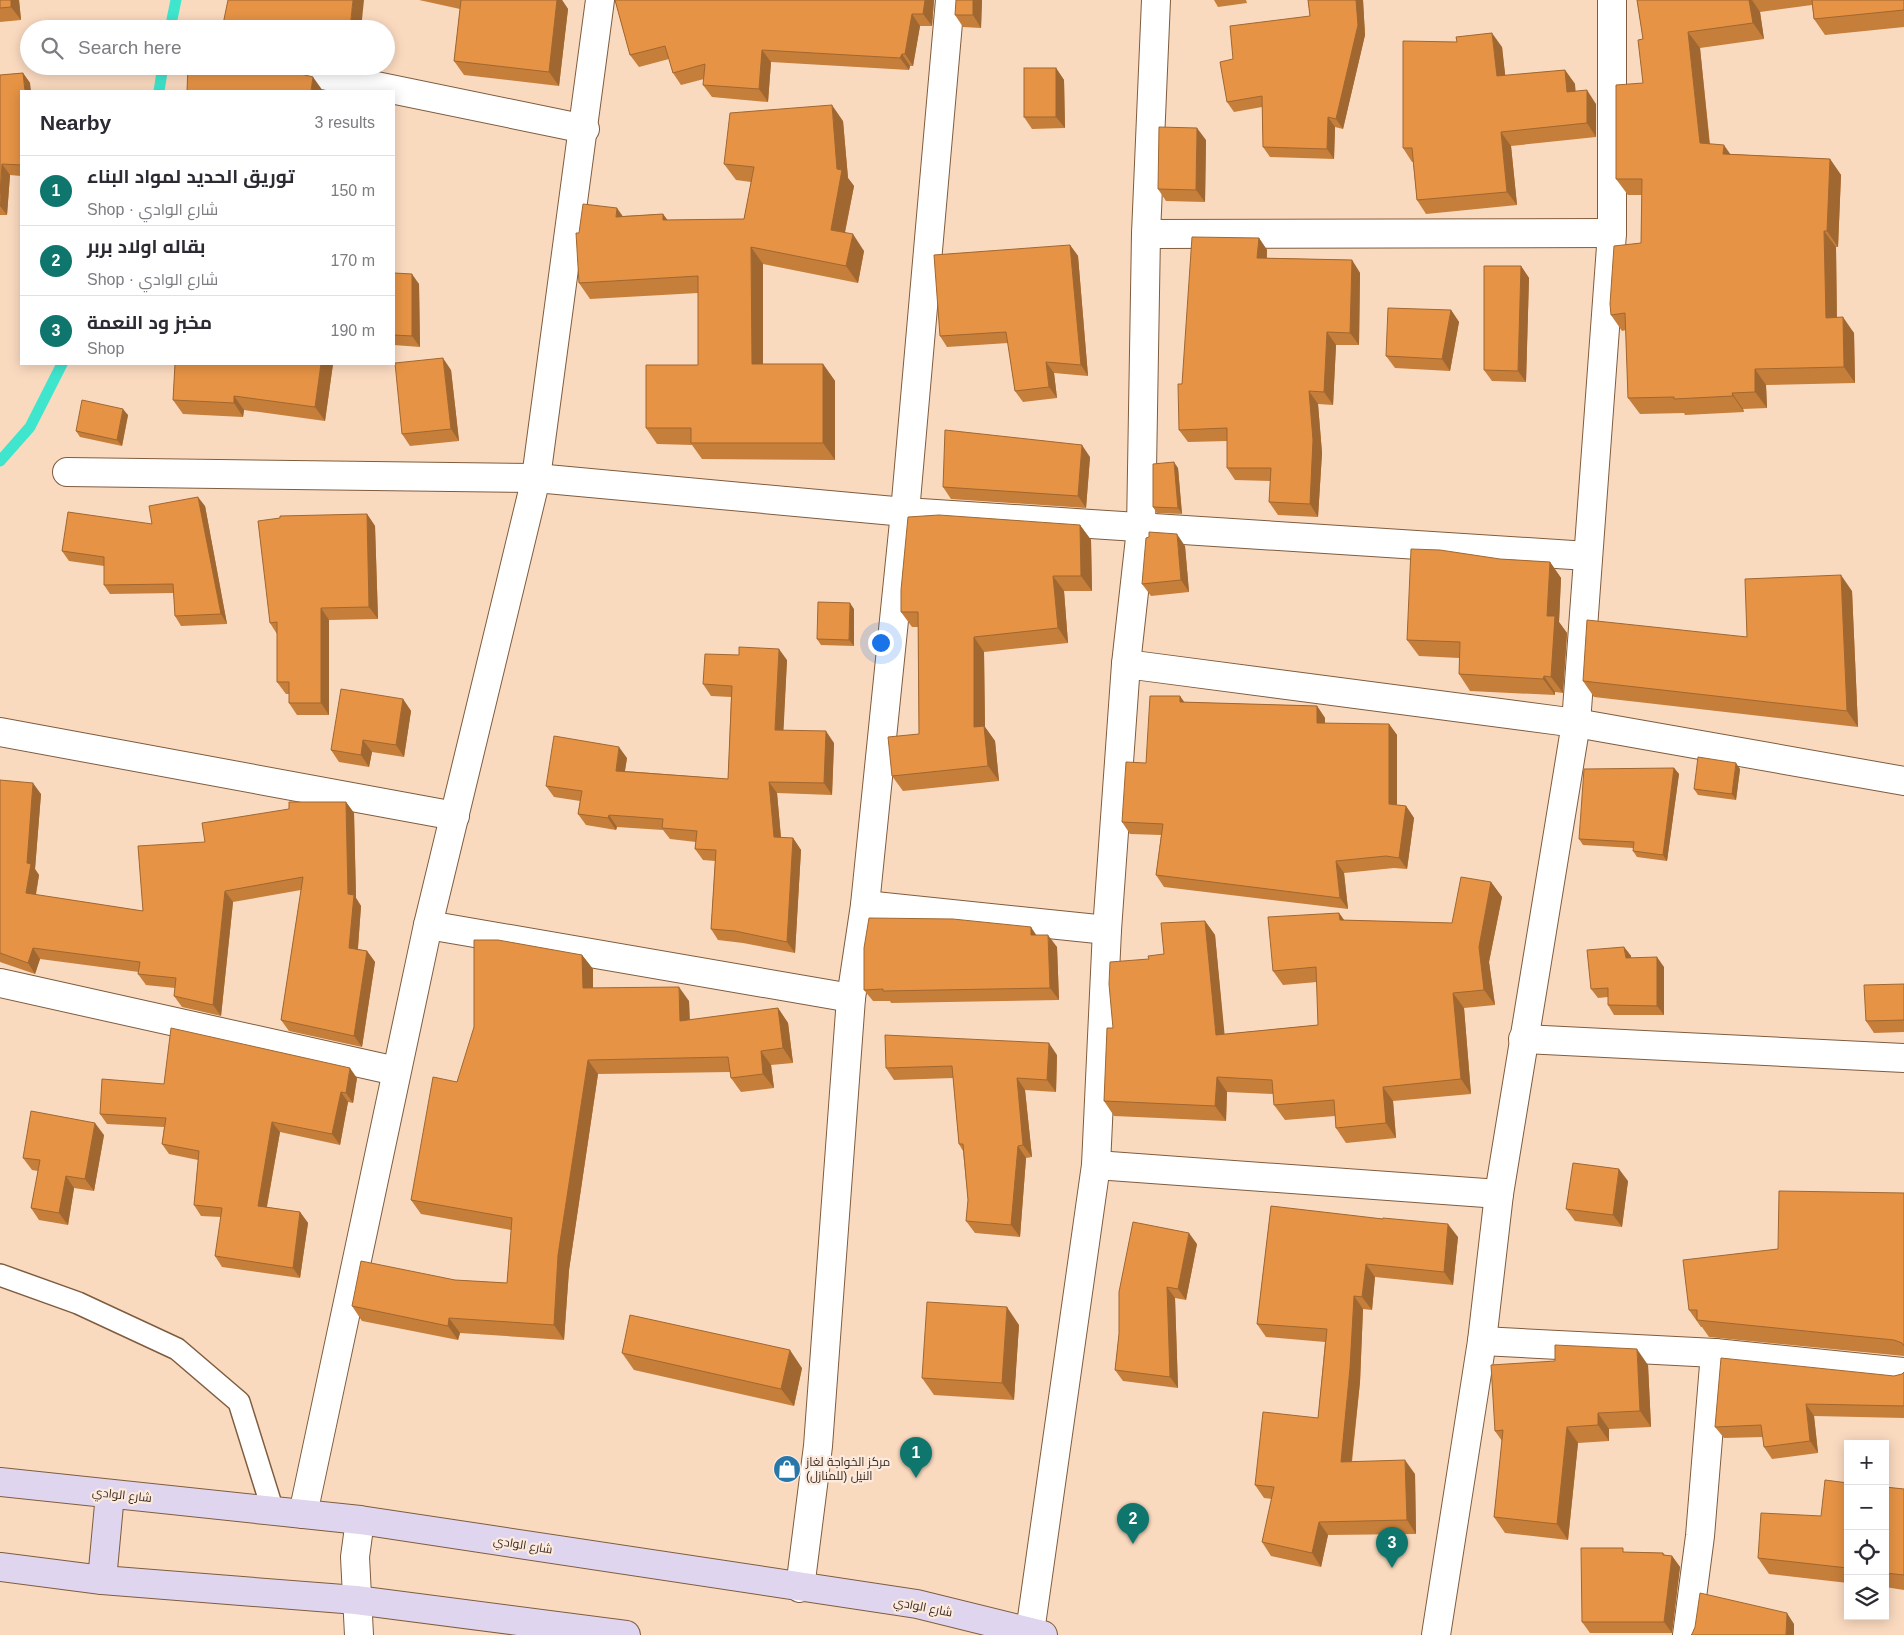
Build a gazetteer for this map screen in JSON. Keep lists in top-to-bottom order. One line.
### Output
{"streets":{"main road":["شارع الوادي"]},"places":{"shop":["مركز الخواجة لغاز النيل (للمنازل)"]},"page":{"search":"Search here","heading":["Nearby","3 results"],"list":[{"mark":"1","name":"توريق الحديد لمواد البناء","note":"Shop · شارع الوادي","value":"150 m"},{"mark":"2","name":"بقاله اولاد بربر","note":"Shop · شارع الوادي","value":"170 m"},{"mark":"3","name":"مخبز ود النعمة","note":"Shop","value":"190 m"}],"pins":["1","2","3"],"map_buttons":["+","−"]}}
